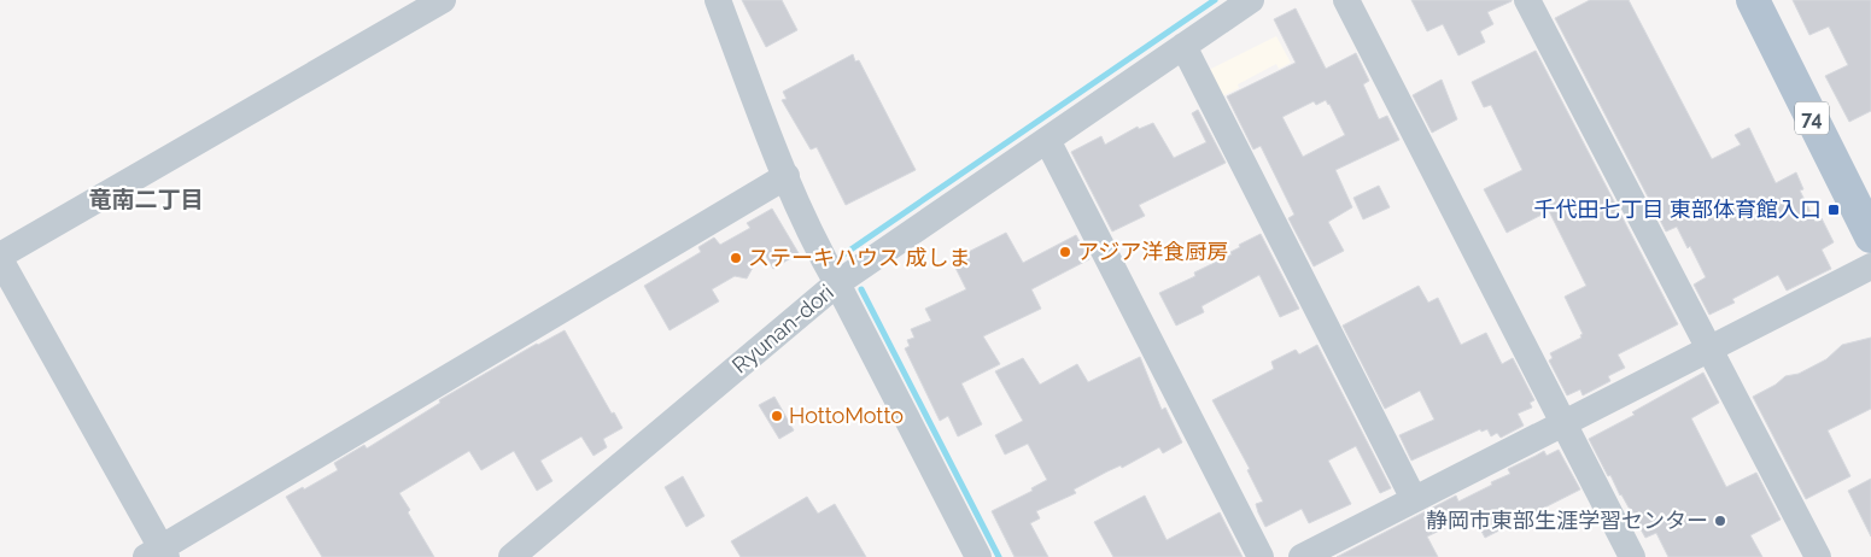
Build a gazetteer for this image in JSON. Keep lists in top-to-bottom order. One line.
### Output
{"streets":{"main road":["74"],"street":["Ryunan-dori"]},"districts":["竜南二丁目"],"places":{"transit":["千代田七丁目 東部体育館入口"],"other":["アジア洋食厨房","ステーキハウス 成しま","HottoMotto","静岡市東部生涯学習センター"]}}
